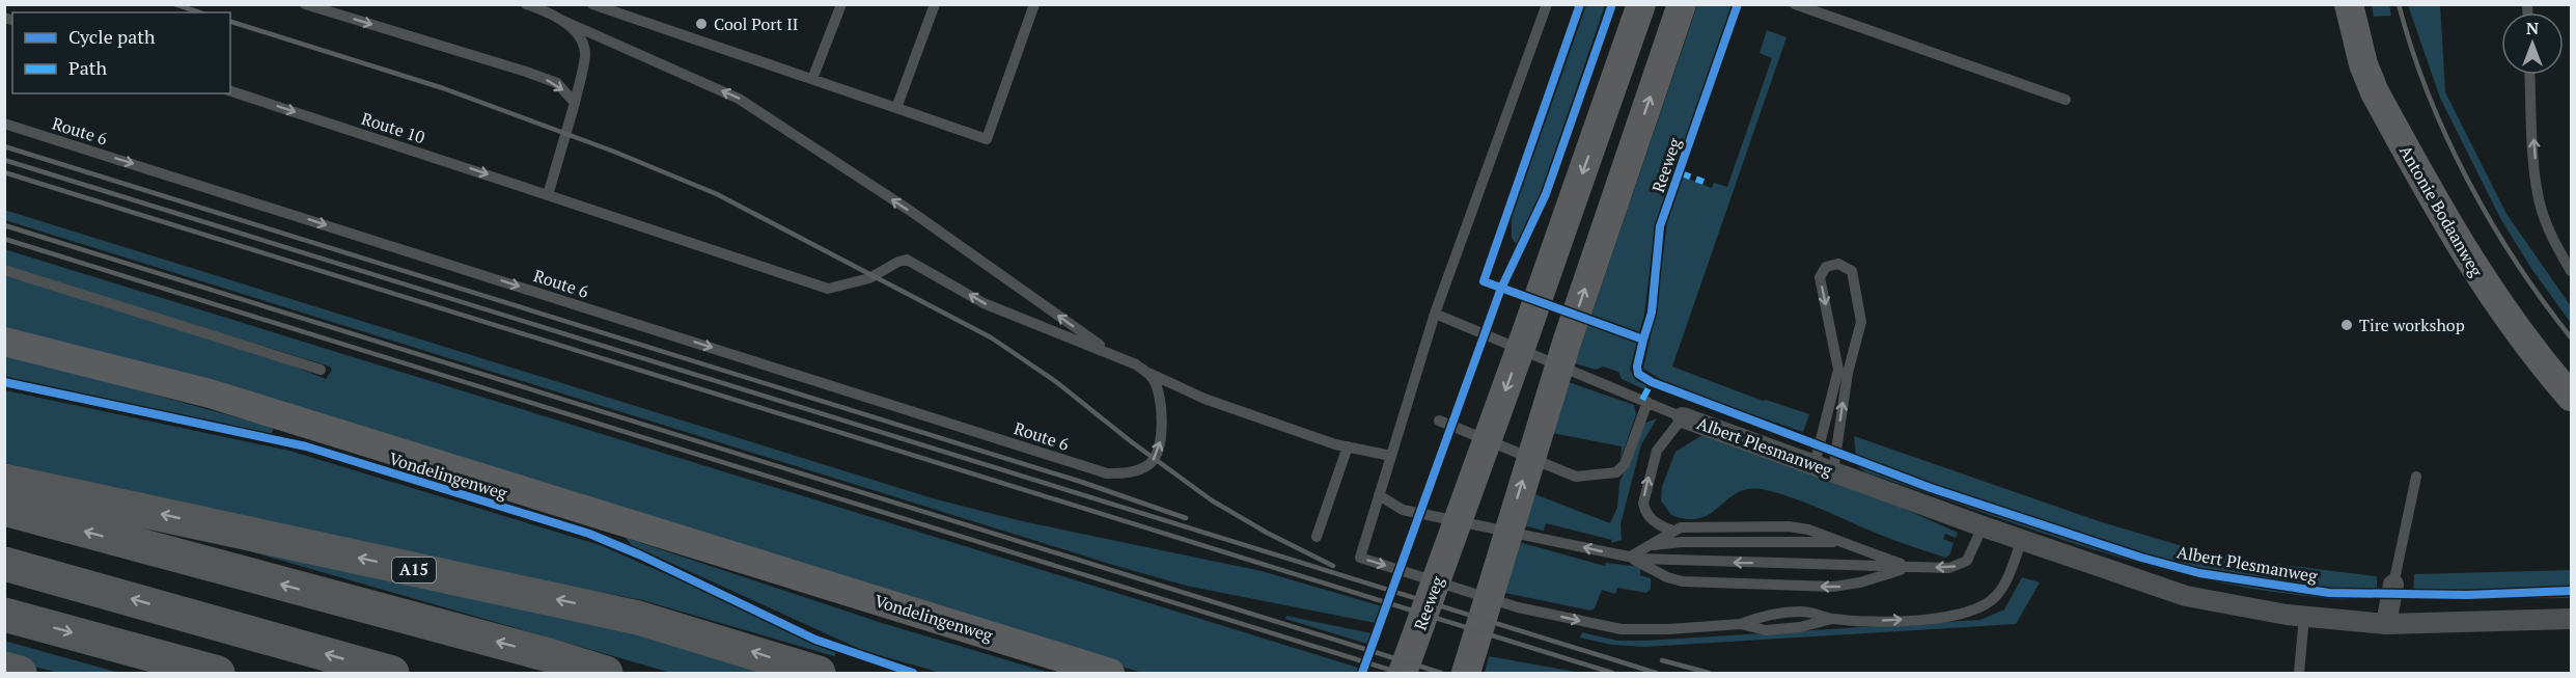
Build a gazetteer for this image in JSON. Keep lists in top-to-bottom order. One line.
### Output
{"streets":{"highway":["A15"],"main road":["Reeweg","Antonie Bodaanweg","Vondelingenweg"],"street":["Albert Plesmanweg"],"lane":["Route 10","Route 6"]},"one_way":["Route 6"],"places":["Cool Port II","Tire workshop"],"legend":["Cycle path","Path"],"north":"top"}
